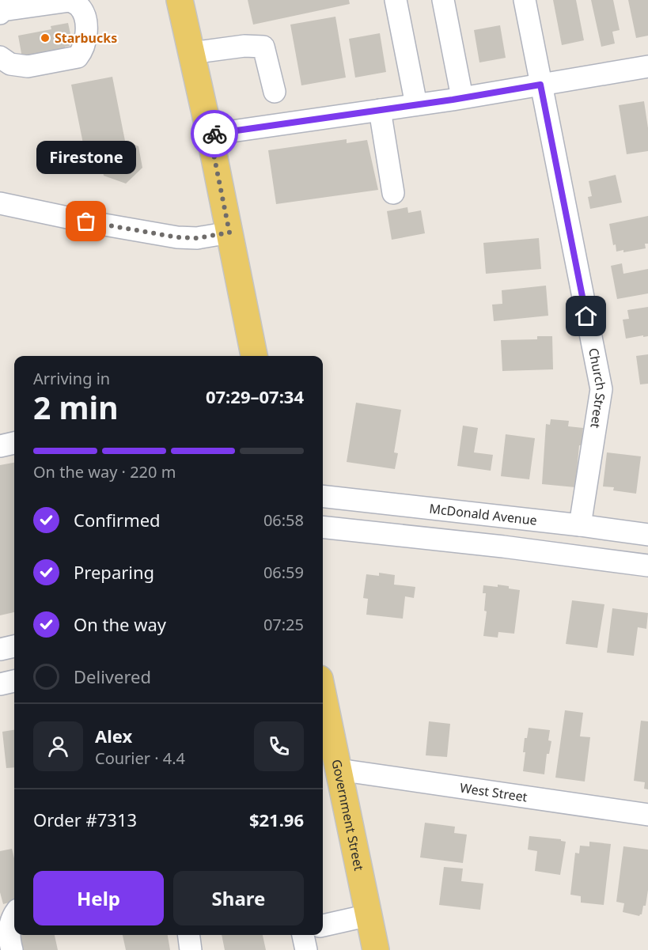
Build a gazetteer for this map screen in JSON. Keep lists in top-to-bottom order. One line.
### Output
{"streets":{"main road":["Government Street"],"street":["Church Street","McDonald Avenue","West Street"]},"crossings":[["Church Street","McDonald Avenue"],["West Street","Government Street"]],"places":["Starbucks","Firestone"],"page":{"bubble":"Firestone","heading":["2 min","Arriving in","07:29–07:34"],"panel":["Alex","Courier · 4.4","Order #7313","$21.96"],"bar":"On the way · 220 m","list":[["Confirmed","06:58"],["Preparing","06:59"],["On the way","07:25"],"Delivered"],"buttons":["Help","Share"]}}
